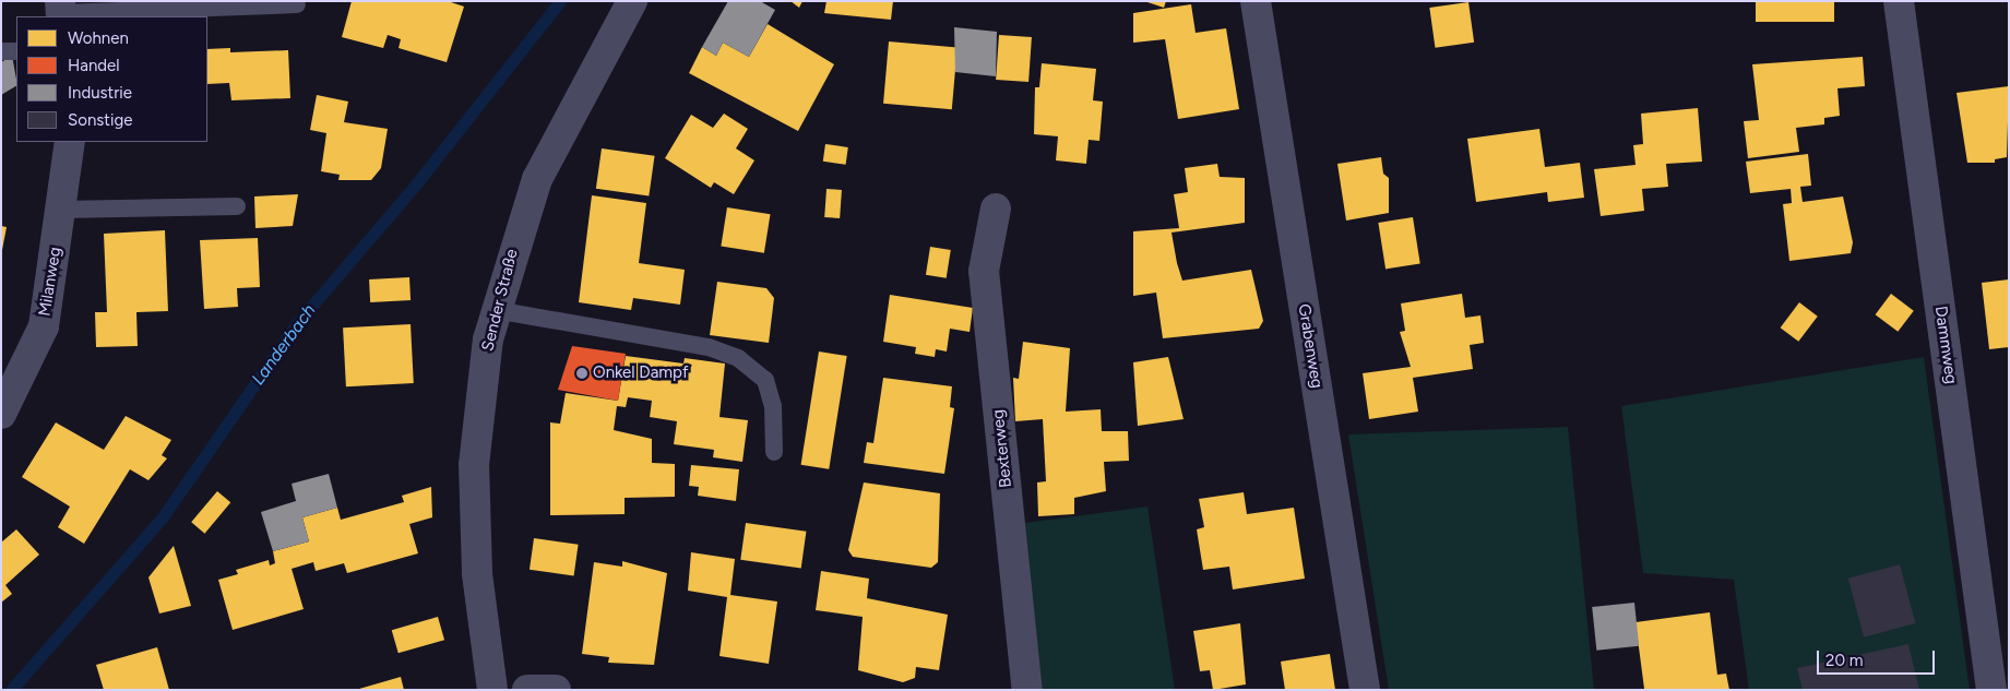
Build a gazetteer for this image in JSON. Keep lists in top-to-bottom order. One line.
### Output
{"streets":{"street":["Milanweg","Sender Straße","Dammweg","Grabenweg","Bexterweg"]},"water":["Landerbach"],"places":["Onkel Dampf"],"legend":["Wohnen","Handel","Industrie","Sonstige"],"scale_bar":"20 m"}
